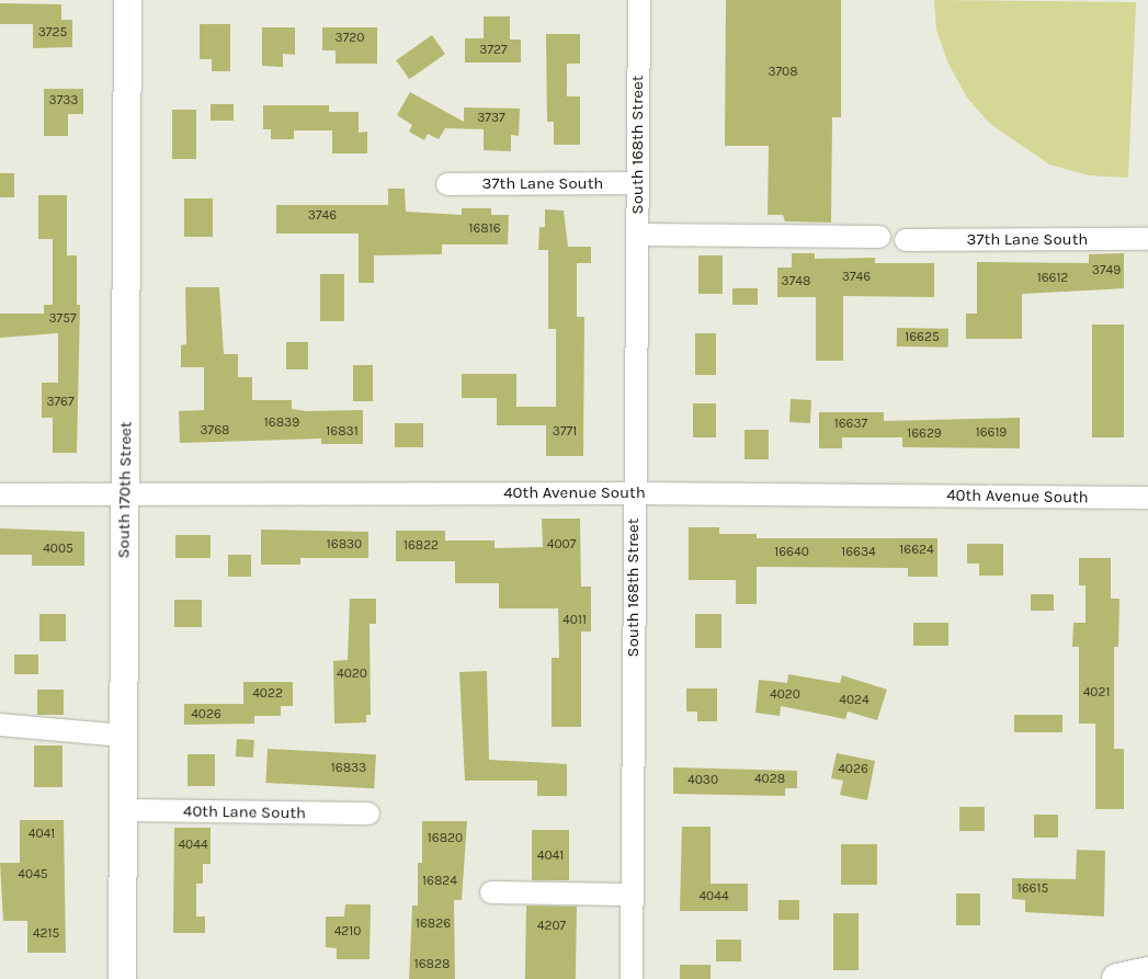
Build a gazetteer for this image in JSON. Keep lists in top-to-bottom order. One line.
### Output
{"streets":{"street":["South 168th Street","37th Lane South","South 170th Street","40th Avenue South","40th Lane South"]},"crossings":[["South 168th Street","37th Lane South"],["South 168th Street","40th Avenue South"],["South 170th Street","40th Avenue South"],["South 170th Street","40th Lane South"]],"house_numbers":["3725","3720","3727","3708","3733","3737","3746","16816","3749","3746","16612","3748","3757","16625","3767","16839","16637","3768","16831","3771","16619","16629","16830","4007","16822","4005","16624","16640","16634","4011","4020","4021","4022","4020","4024","4026","16833","4026","4028","4030","4041","16820","4044","4041","4045","16824","16615","4044","16826","4207","4210","4215","16828"]}
